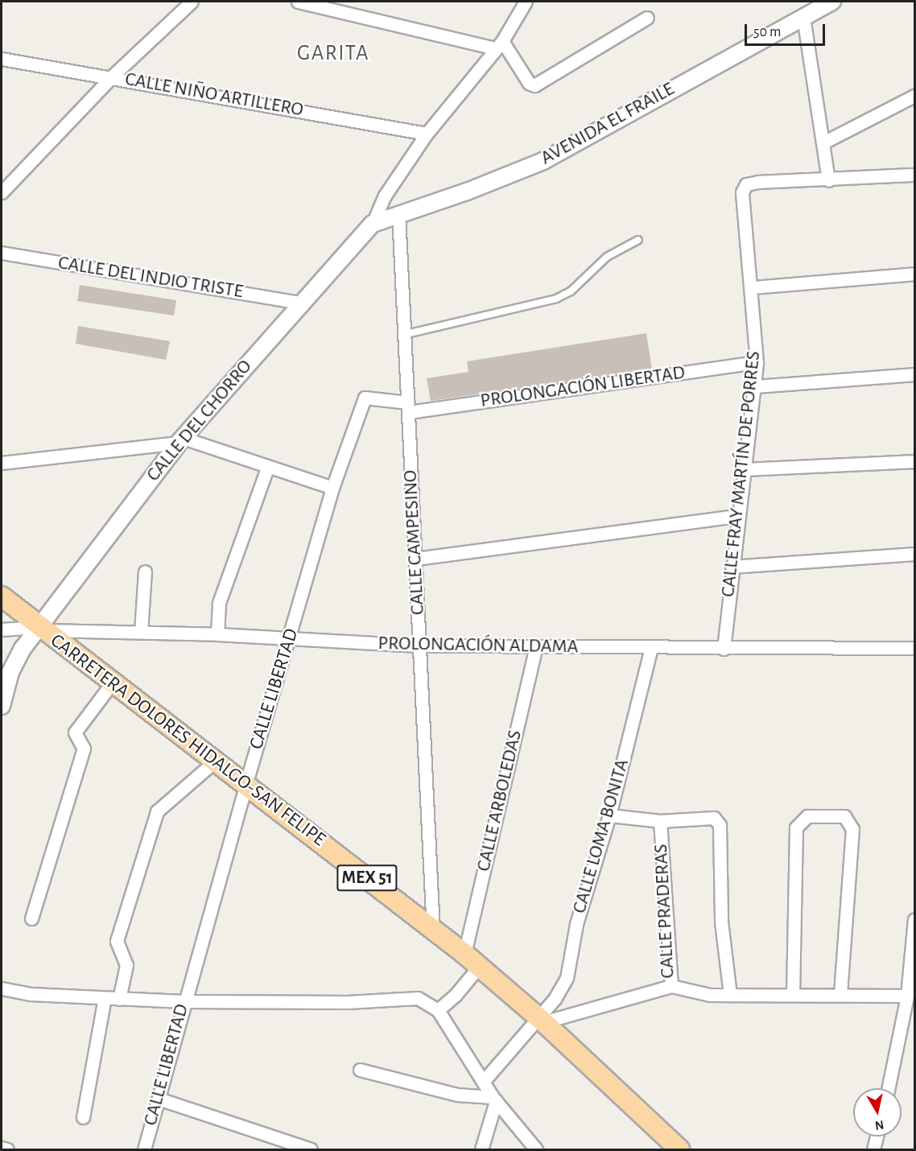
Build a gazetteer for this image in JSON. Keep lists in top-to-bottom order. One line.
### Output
{"streets":{"main road":["CARRETERA DOLORES HIDALGO-SAN FELIPE","MEX 51"],"street":["CALLE NIÑO ARTILLERO","AVENIDA EL FRAILE","CALLE DEL INDIO TRISTE","PROLONGACIÓN LIBERTAD","CALLE DEL CHORRO","CALLE FRAY MARTÍN DE PORRES","CALLE CAMPESINO","PROLONGACIÓN ALDAMA","CALLE LIBERTAD","CALLE ARBOLEDAS","CALLE LOMA BONITA","CALLE PRADERAS"]},"crossings":[["AVENIDA EL FRAILE","CALLE DEL CHORRO"],["AVENIDA EL FRAILE","CALLE CAMPESINO"],["CALLE DEL INDIO TRISTE","CALLE DEL CHORRO"],["PROLONGACIÓN LIBERTAD","CALLE FRAY MARTÍN DE PORRES"],["PROLONGACIÓN LIBERTAD","CALLE CAMPESINO"],["PROLONGACIÓN LIBERTAD","CALLE LIBERTAD"],["CALLE DEL CHORRO","PROLONGACIÓN ALDAMA"],["CALLE DEL CHORRO","CARRETERA DOLORES HIDALGO-SAN FELIPE"],["CALLE FRAY MARTÍN DE PORRES","PROLONGACIÓN ALDAMA"],["CALLE CAMPESINO","PROLONGACIÓN ALDAMA"],["CALLE CAMPESINO","CARRETERA DOLORES HIDALGO-SAN FELIPE"],["PROLONGACIÓN ALDAMA","CALLE LIBERTAD"],["PROLONGACIÓN ALDAMA","CARRETERA DOLORES HIDALGO-SAN FELIPE"],["PROLONGACIÓN ALDAMA","CALLE ARBOLEDAS"],["PROLONGACIÓN ALDAMA","CALLE LOMA BONITA"],["CALLE LIBERTAD","CARRETERA DOLORES HIDALGO-SAN FELIPE"],["CARRETERA DOLORES HIDALGO-SAN FELIPE","CALLE ARBOLEDAS"],["CARRETERA DOLORES HIDALGO-SAN FELIPE","CALLE LOMA BONITA"],["CARRETERA DOLORES HIDALGO-SAN FELIPE","CALLE PRADERAS"],["CALLE LOMA BONITA","CALLE PRADERAS"]],"districts":["GARITA"],"scale_bar":"50 m","north":"bottom"}
